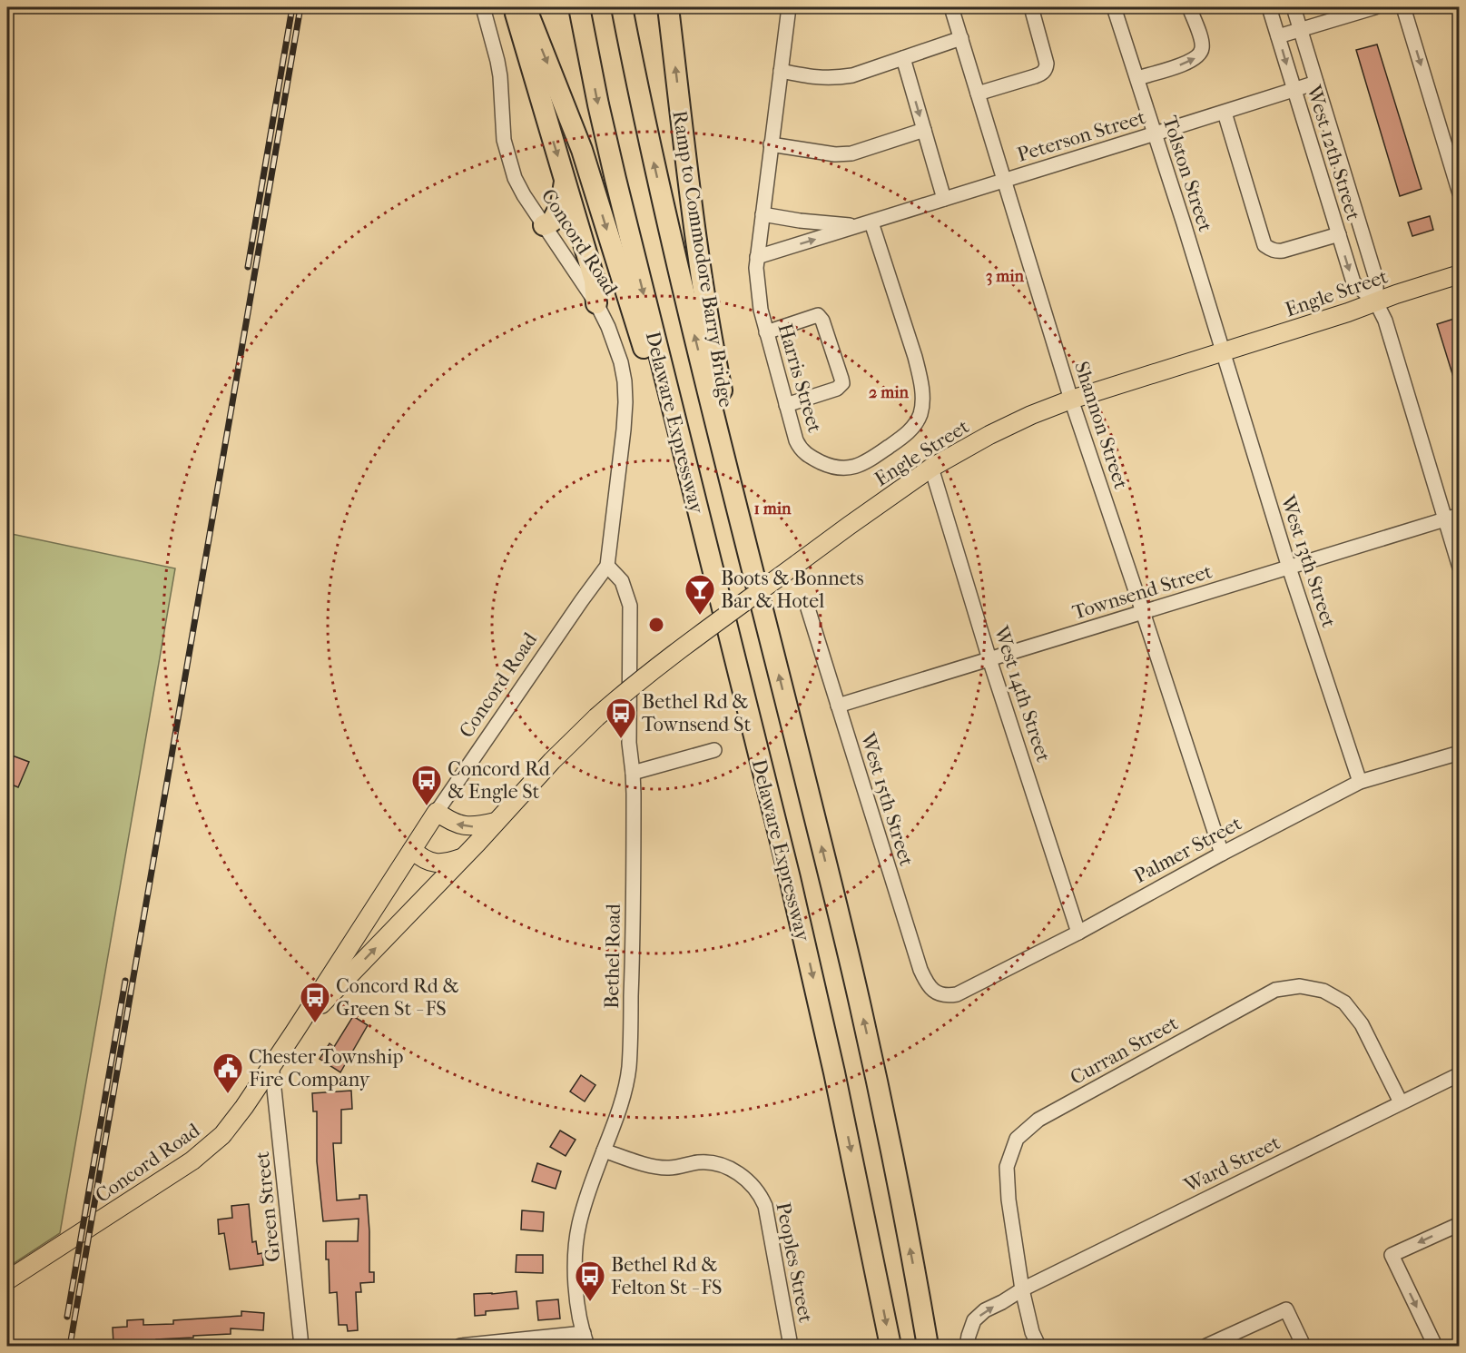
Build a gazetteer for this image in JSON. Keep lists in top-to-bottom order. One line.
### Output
{"streets":{"highway":["Ramp to Commodore Barry Bridge","Delaware Expressway"],"main road":["Concord Road","Engle Street"],"street":["Peterson Street","West 12th Street","Tolston Street","Harris Street","Shannon Street","West 13th Street","Townsend Street","West 14th Street","West 15th Street","Palmer Street","Bethel Road","Curran Street","Ward Street","Green Street","Peoples Street"]},"crossings":[["Peterson Street","West 12th Street"],["Peterson Street","Tolston Street"],["Peterson Street","Harris Street"],["Peterson Street","Shannon Street"],["West 12th Street","Engle Street"],["West 12th Street","Townsend Street"],["Tolston Street","Engle Street"],["Tolston Street","West 13th Street"],["Concord Road","Engle Street"],["Concord Road","Bethel Road"],["Concord Road","Green Street"],["Ramp to Commodore Barry Bridge","Delaware Expressway"],["Engle Street","Shannon Street"],["Engle Street","West 13th Street"],["Engle Street","West 14th Street"],["Shannon Street","Townsend Street"],["Shannon Street","Palmer Street"],["West 13th Street","Townsend Street"],["West 13th Street","Palmer Street"],["Townsend Street","West 14th Street"],["Townsend Street","West 15th Street"],["West 14th Street","Palmer Street"],["West 15th Street","Palmer Street"],["Bethel Road","Peoples Street"],["Curran Street","Ward Street"]],"places":{"bar":["Boots & Bonnets Bar & Hotel"],"bus stop":["Bethel Rd & Townsend St","Concord Rd & Engle St","Concord Rd & Green St - FS","Bethel Rd & Felton St - FS"],"public building":["Chester Township Fire Company"]},"rings":["3 min","2 min","1 min"]}
